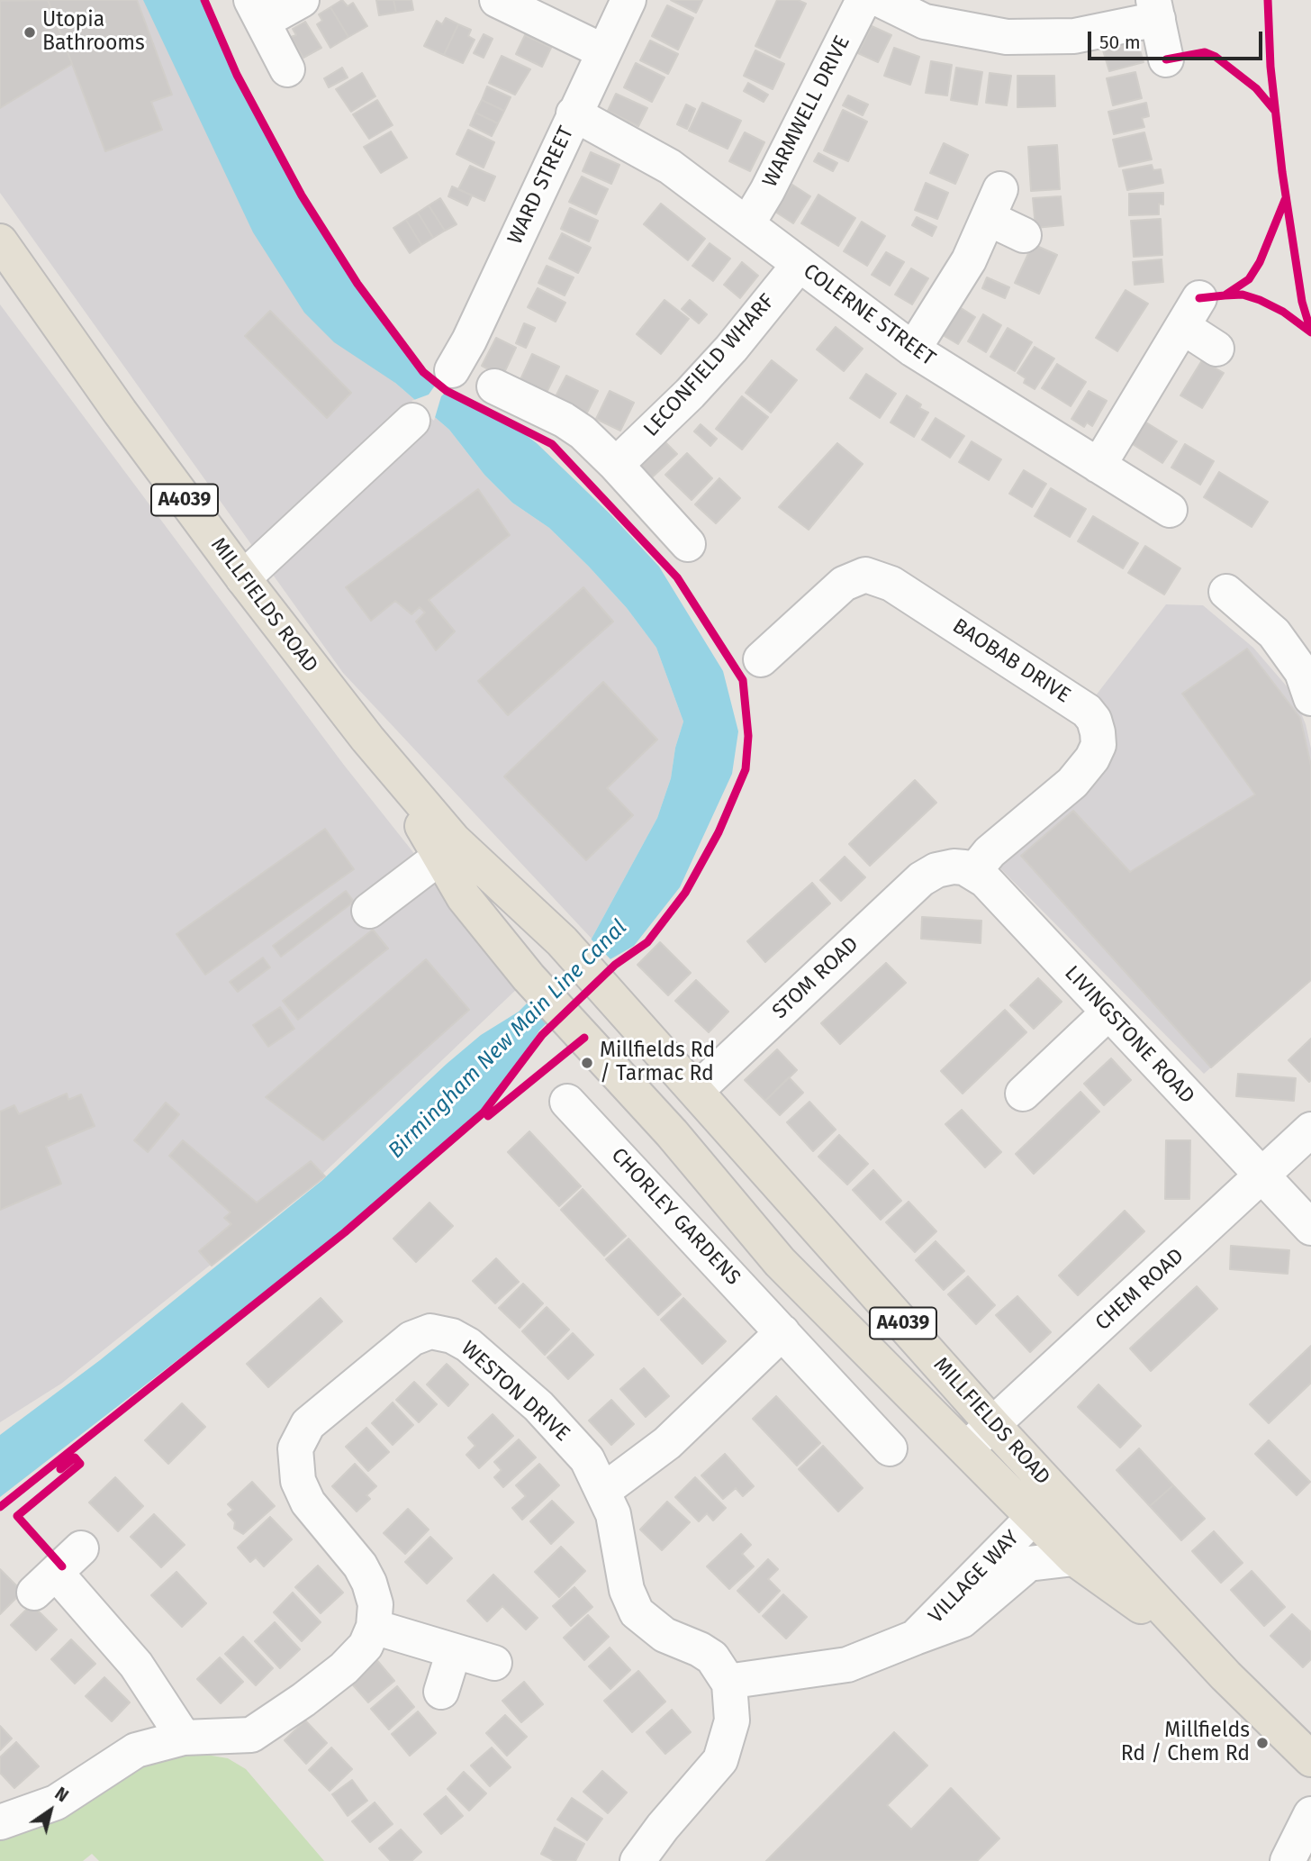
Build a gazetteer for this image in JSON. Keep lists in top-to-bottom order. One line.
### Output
{"streets":{"main road":["A4039","MILLFIELDS ROAD"],"street":["WARMWELL DRIVE","WARD STREET","COLERNE STREET","LECONFIELD WHARF","BAOBAB DRIVE","STOM ROAD","LIVINGSTONE ROAD","CHORLEY GARDENS","CHEM ROAD","WESTON DRIVE","VILLAGE WAY"]},"crossings":[["WARMWELL DRIVE","COLERNE STREET"],["WARD STREET","COLERNE STREET"],["COLERNE STREET","LECONFIELD WHARF"],["MILLFIELDS ROAD","STOM ROAD"],["MILLFIELDS ROAD","CHEM ROAD"],["MILLFIELDS ROAD","VILLAGE WAY"],["BAOBAB DRIVE","STOM ROAD"],["BAOBAB DRIVE","LIVINGSTONE ROAD"],["STOM ROAD","LIVINGSTONE ROAD"],["LIVINGSTONE ROAD","CHEM ROAD"],["WESTON DRIVE","VILLAGE WAY"]],"water":["Birmingham New Main Line Canal"],"places":["Utopia Bathrooms","Millfields Rd / Tarmac Rd","Millfields Rd / Chem Rd"],"scale_bar":"50 m","north":"top right"}
